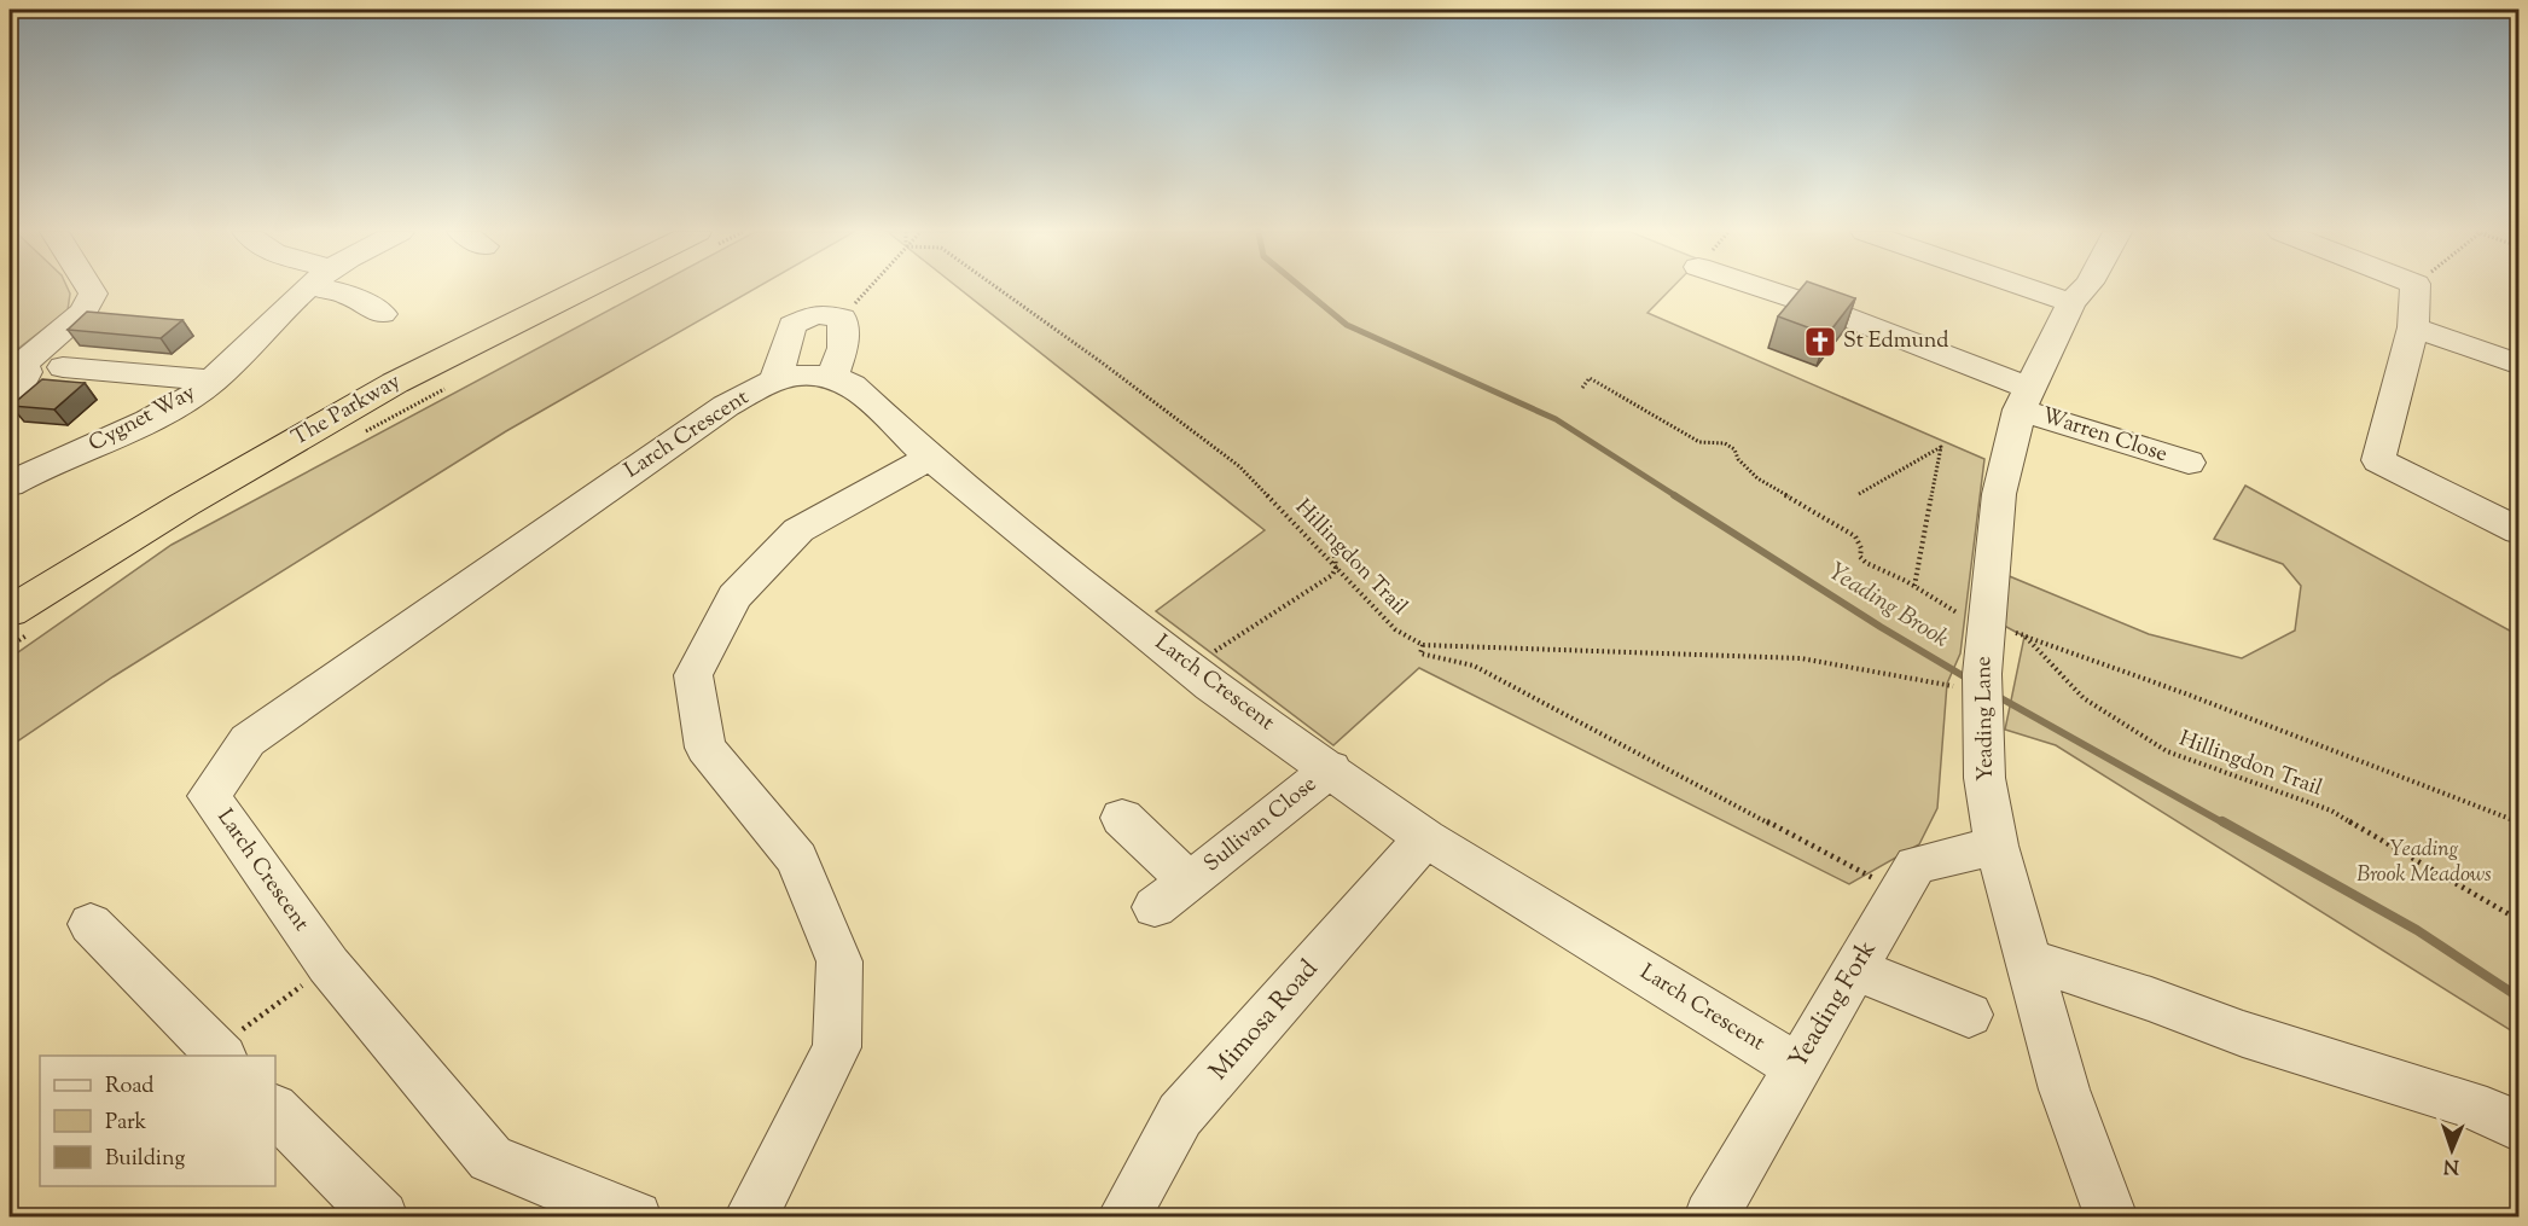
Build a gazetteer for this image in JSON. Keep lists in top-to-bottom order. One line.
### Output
{"streets":{"highway":["The Parkway"],"street":["Cygnet Way","Larch Crescent","Warren Close","Yeading Lane","Sullivan Close","Yeading Fork","Mimosa Road"],"path":["Hillingdon Trail"]},"crossings":[["Larch Crescent","Sullivan Close"],["Larch Crescent","Yeading Fork"],["Larch Crescent","Mimosa Road"],["Warren Close","Yeading Lane"],["Hillingdon Trail","Yeading Lane"],["Yeading Lane","Yeading Fork"]],"water":["Yeading Brook"],"parks":["Yeading Brook Meadows"],"places":{"church":["St Edmund"]},"legend":["Road","Park","Building"],"north":"bottom"}
